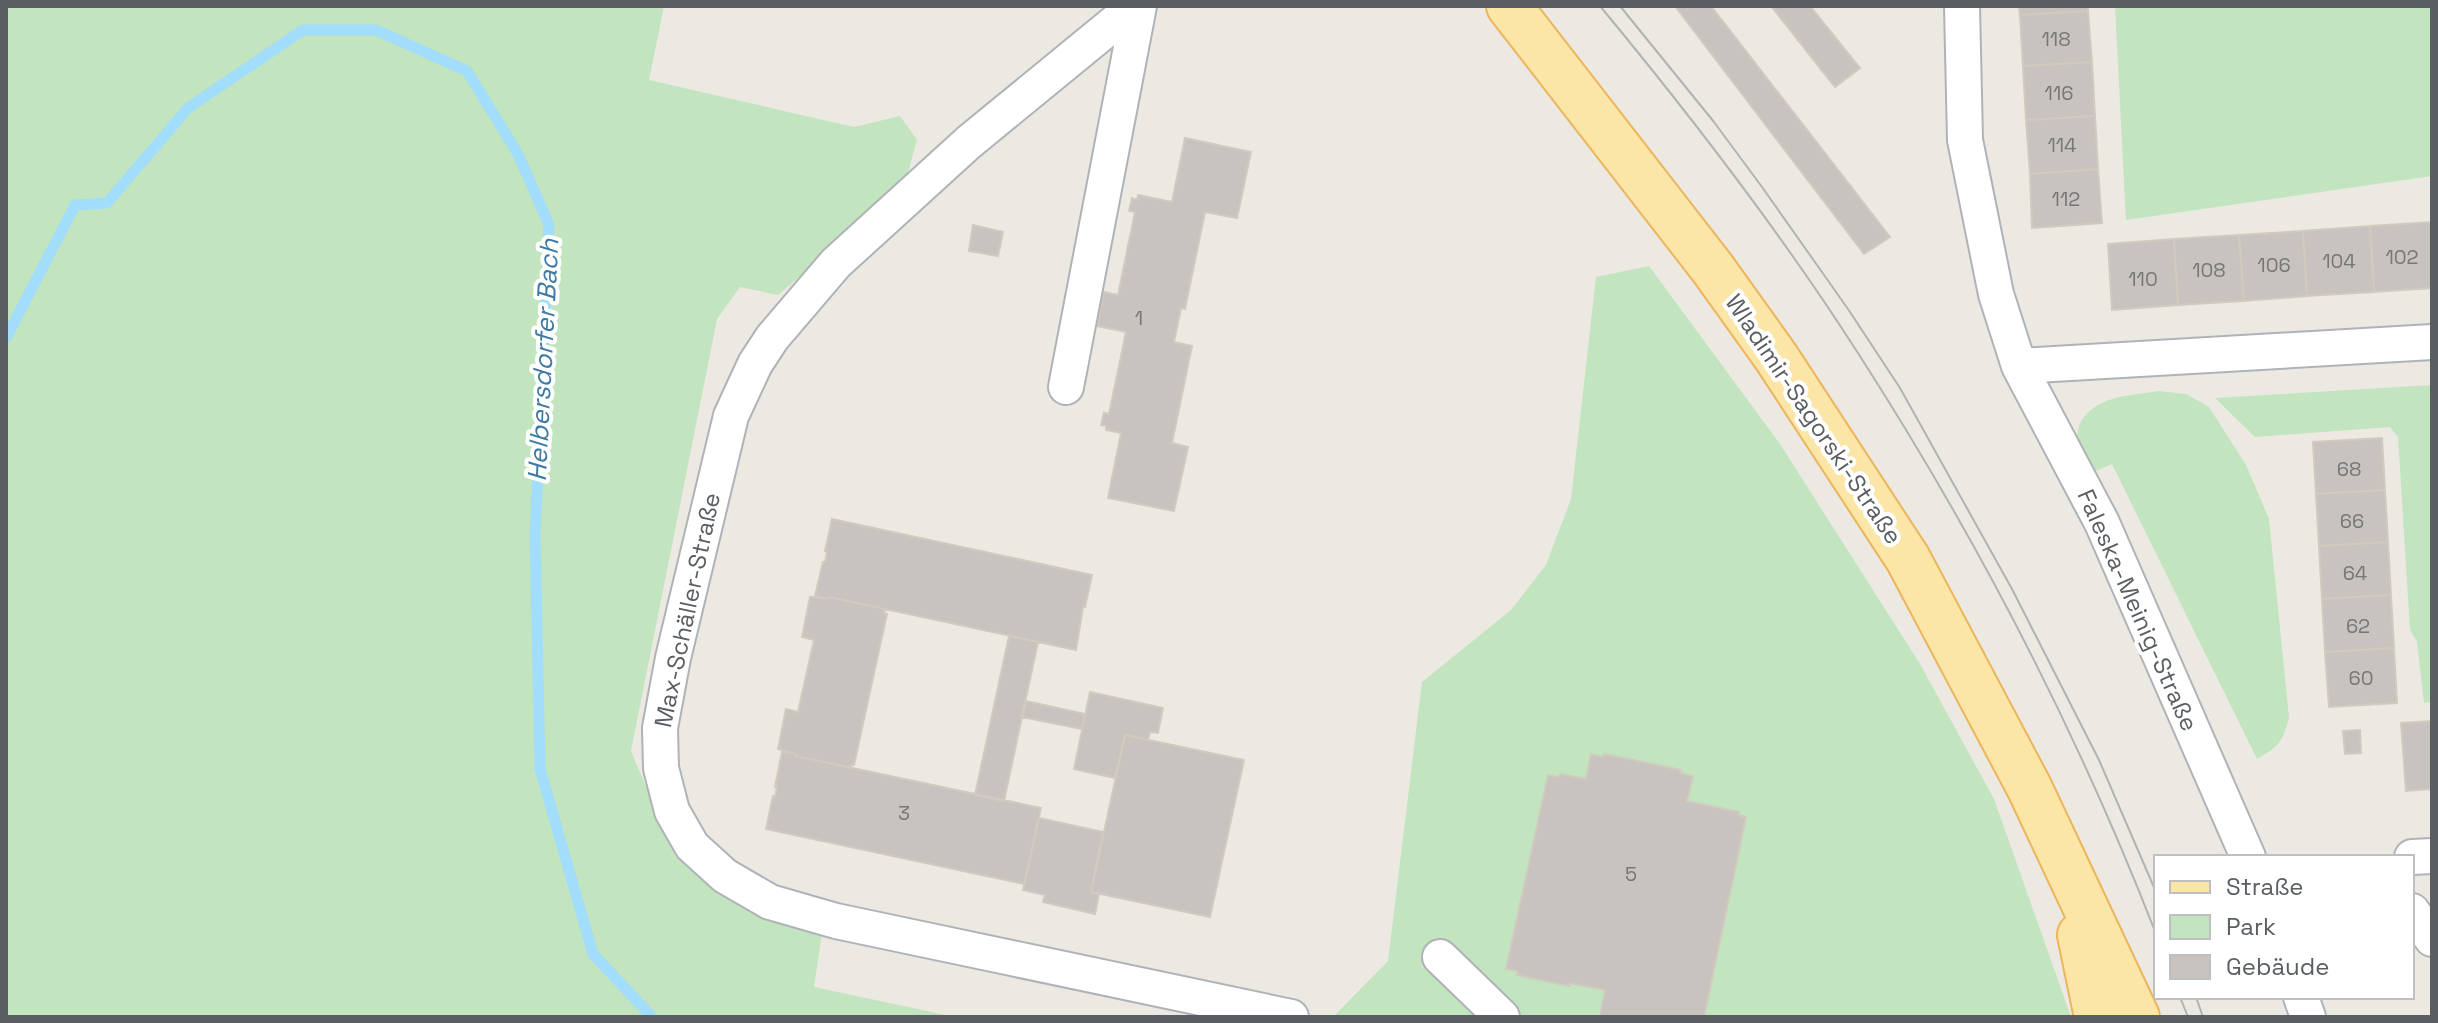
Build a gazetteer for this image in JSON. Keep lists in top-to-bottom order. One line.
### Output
{"streets":{"main road":["Wladimir-Sagorski-Straße"],"street":["Max-Schäller-Straße","Faleska-Meinig-Straße"]},"water":["Helbersdorfer Bach"],"house_numbers":["118","116","114","112","102","104","106","108","110","1","68","66","64","62","60","3","5"],"legend":["Straße","Park","Gebäude"]}
